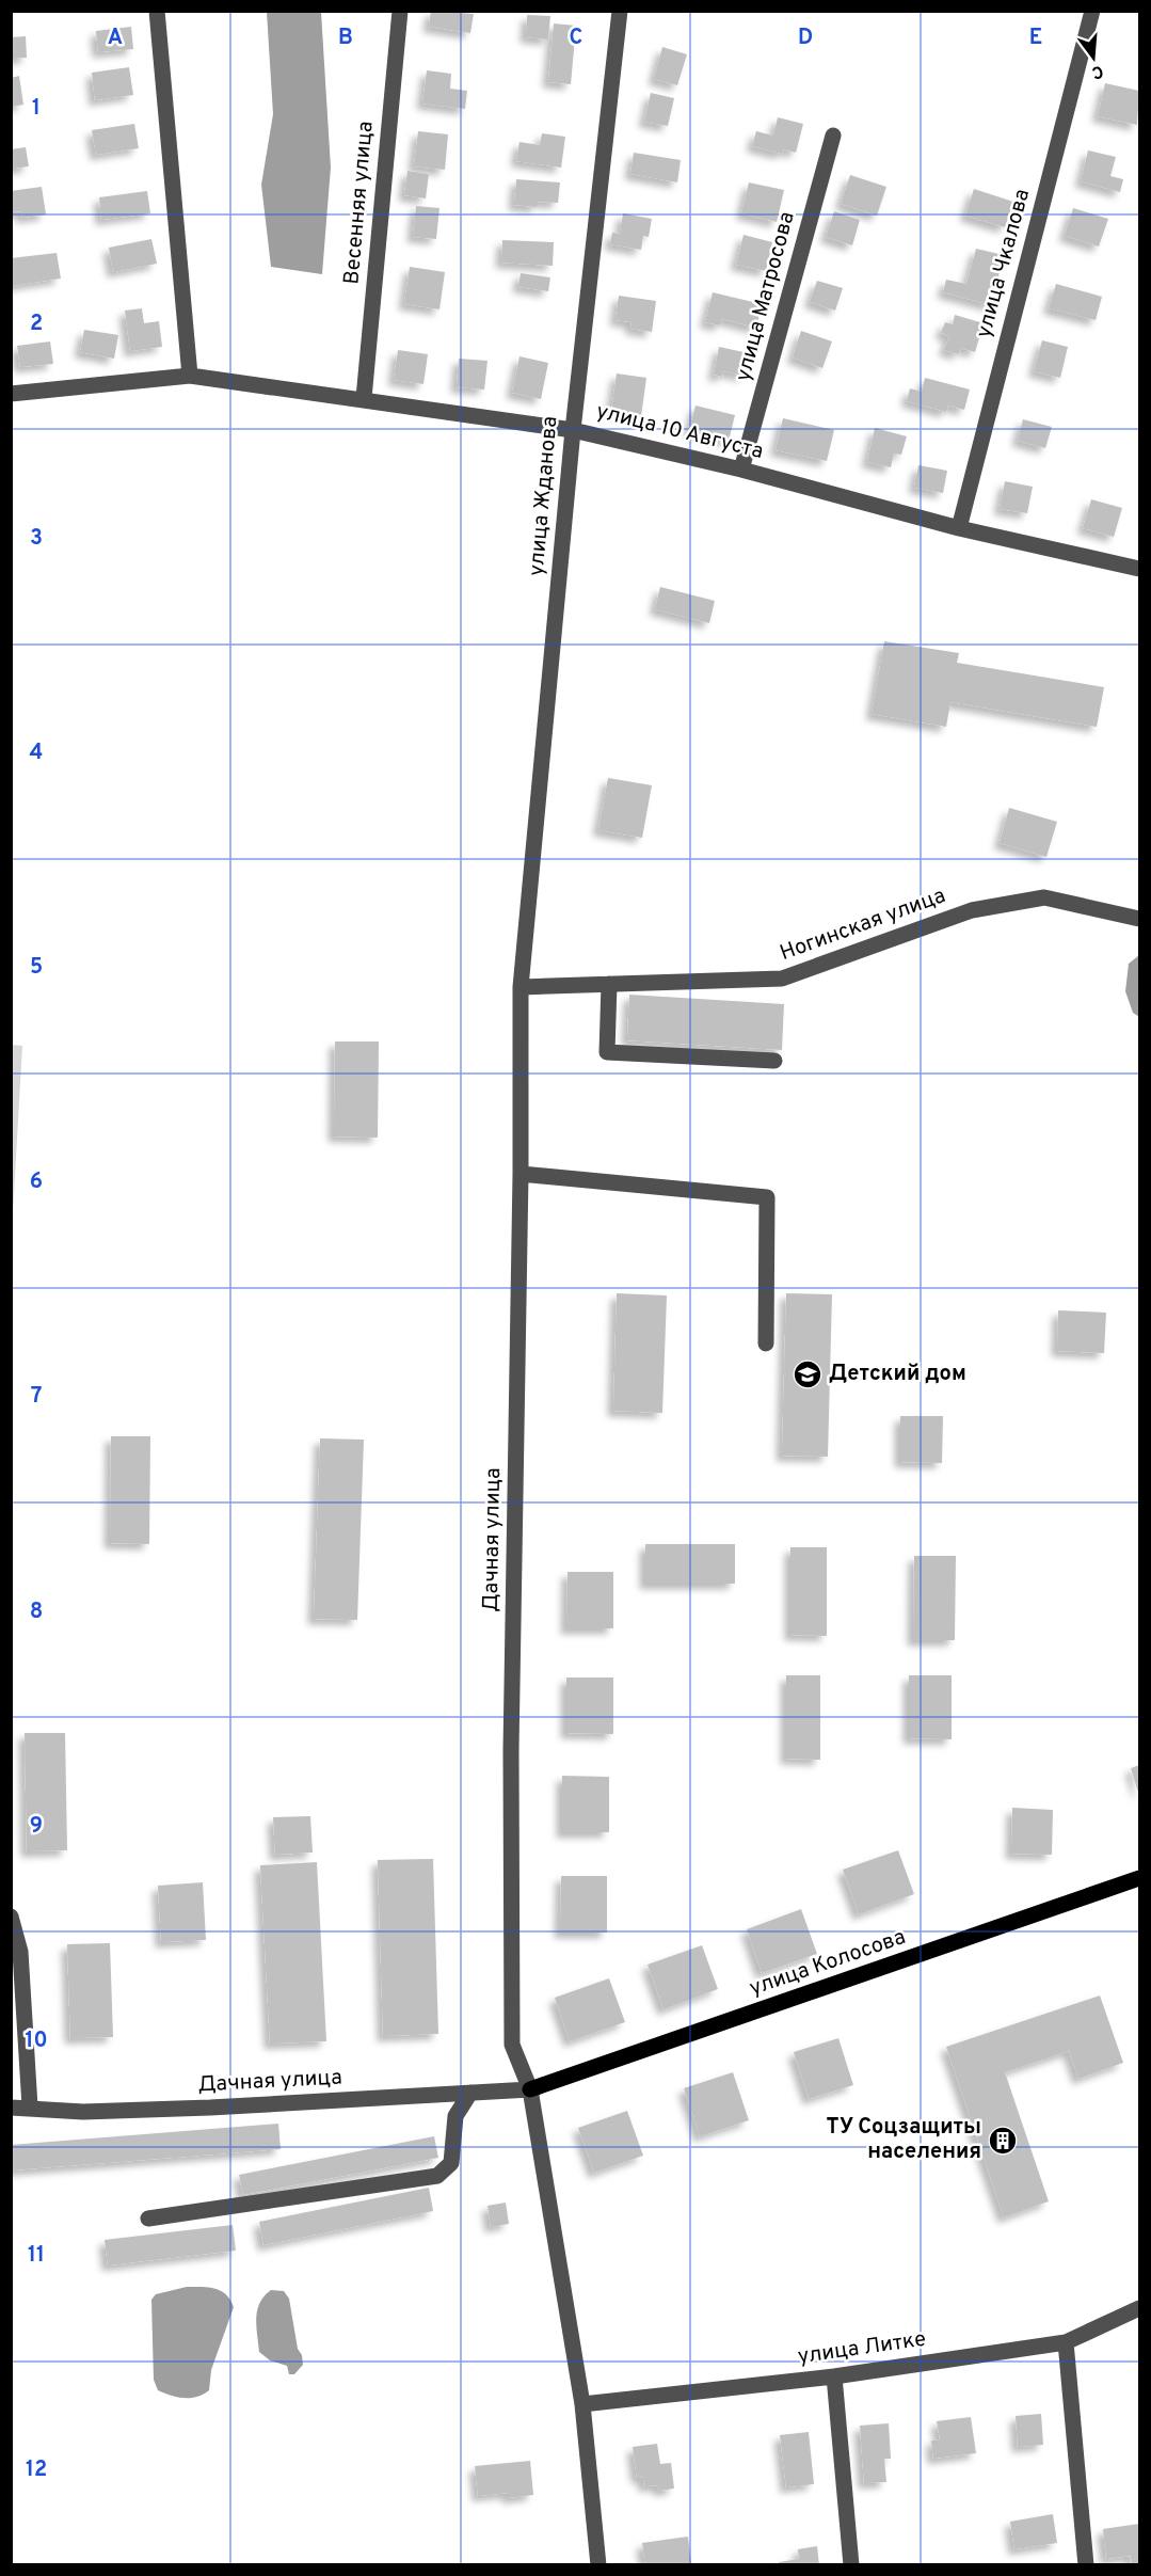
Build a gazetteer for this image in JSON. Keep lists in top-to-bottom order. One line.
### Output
{"streets":{"main road":["улица Колосова"],"street":["Весенняя улица","улица Чкалова","улица Матросова","улица 10 Августа","улица Жданова","Ногинская улица","Дачная улица","улица Литке"]},"crossings":[["Весенняя улица","улица 10 Августа"],["улица Чкалова","улица 10 Августа"],["улица Матросова","улица 10 Августа"],["улица 10 Августа","улица Жданова"],["улица Жданова","Ногинская улица"],["улица Жданова","Дачная улица"],["Ногинская улица","Дачная улица"],["Дачная улица","улица Колосова"],["Дачная улица","улица Литке"]],"places":{"school or university":["Детский дом"],"building":["ТУ Соцзащиты населения"]},"north":"bottom","grid":{"columns":["A","B","C","D","E"],"rows":["1","2","3","4","5","6","7","8","9","10","11","12"]}}
